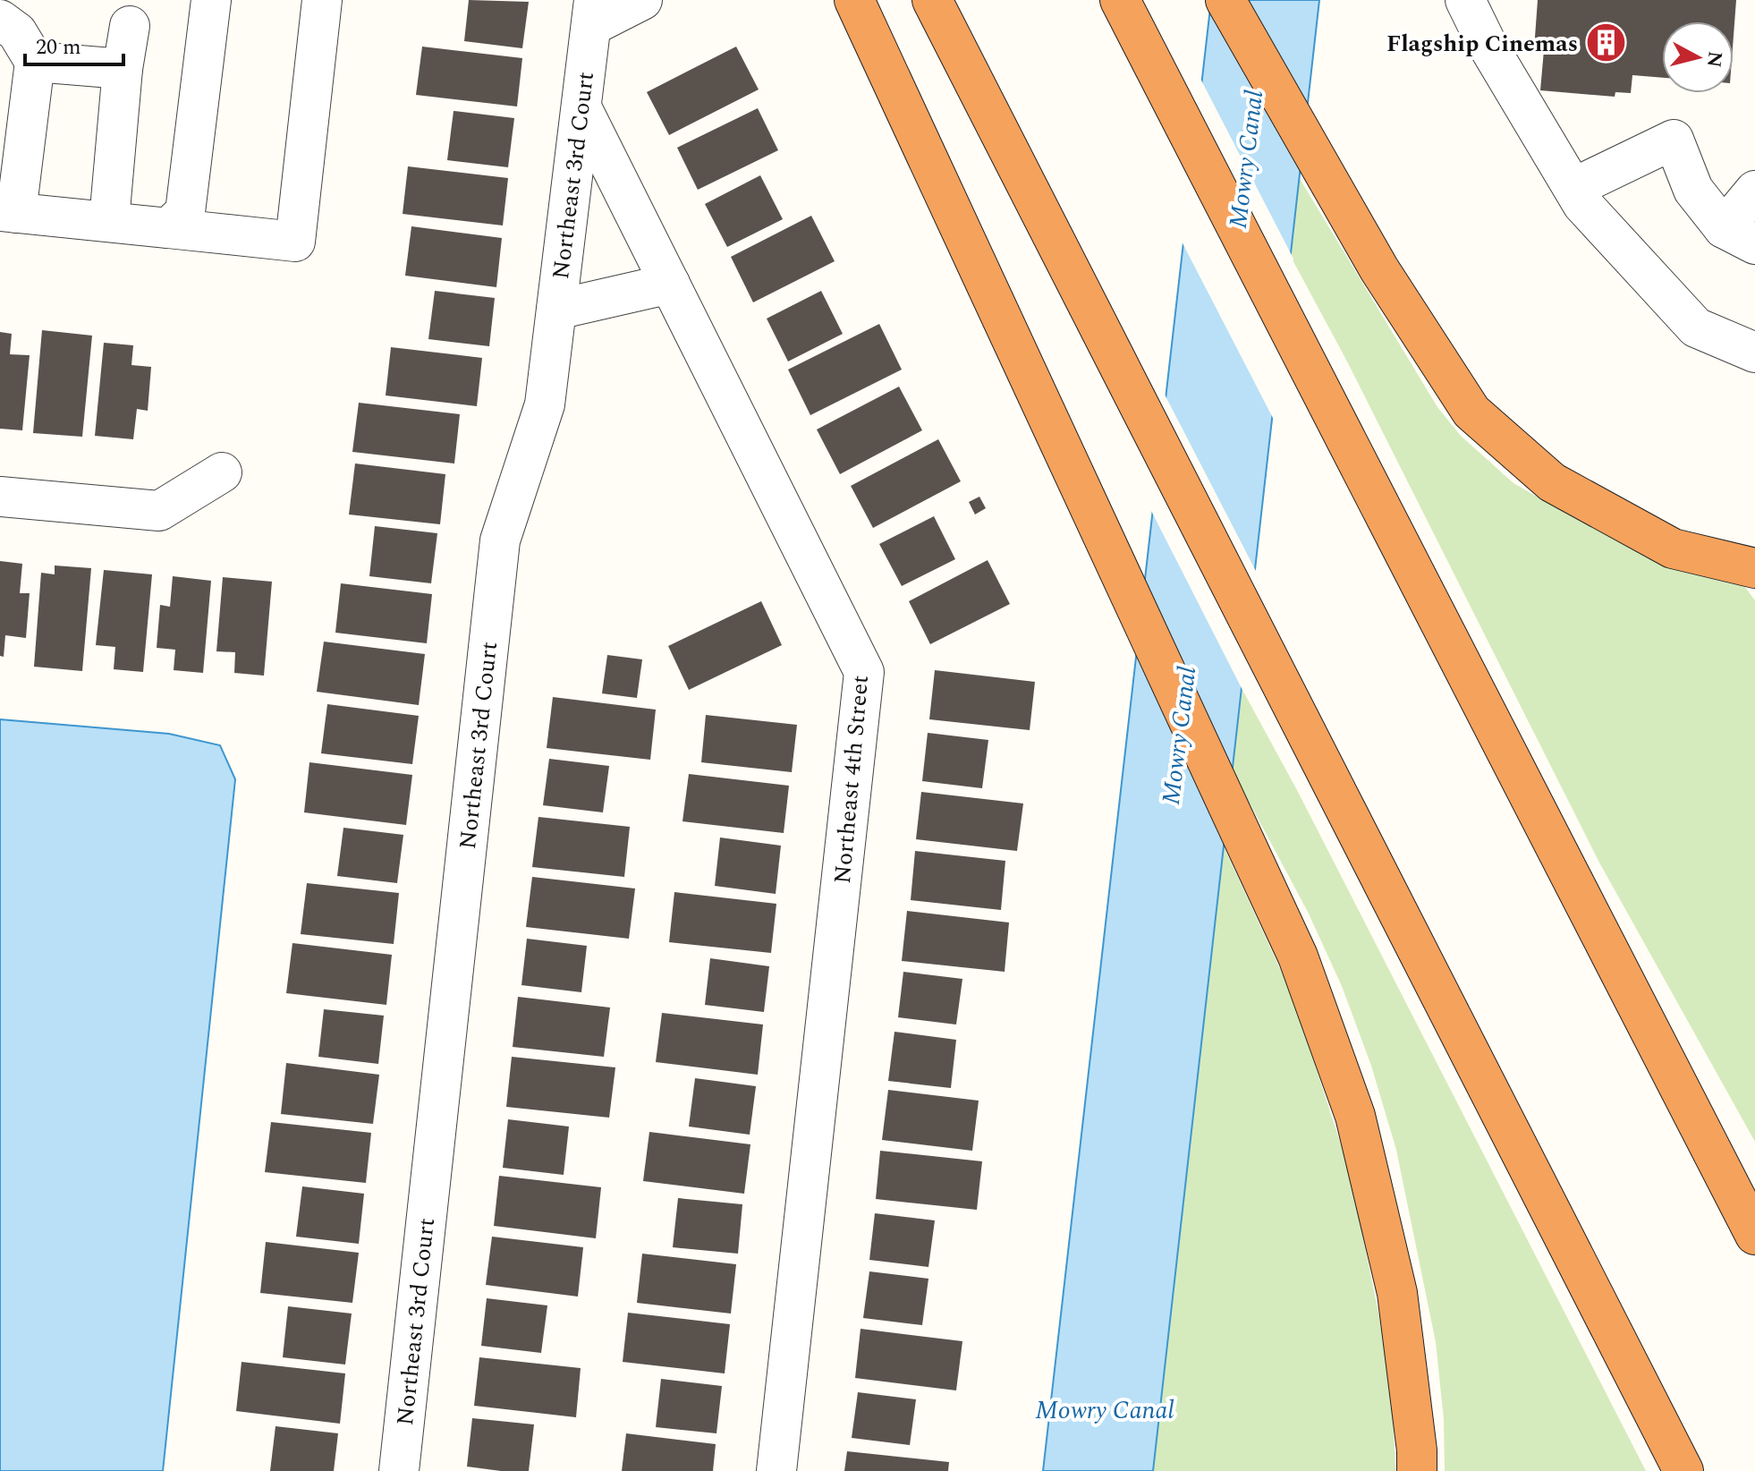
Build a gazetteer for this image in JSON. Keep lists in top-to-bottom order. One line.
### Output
{"streets":{"street":["Northeast 3rd Court","Northeast 4th Street"]},"crossings":[["Northeast 3rd Court","Northeast 4th Street"]],"water":["Mowry Canal"],"places":{"building":["Flagship Cinemas"]},"scale_bar":"20 m","north":"right"}
